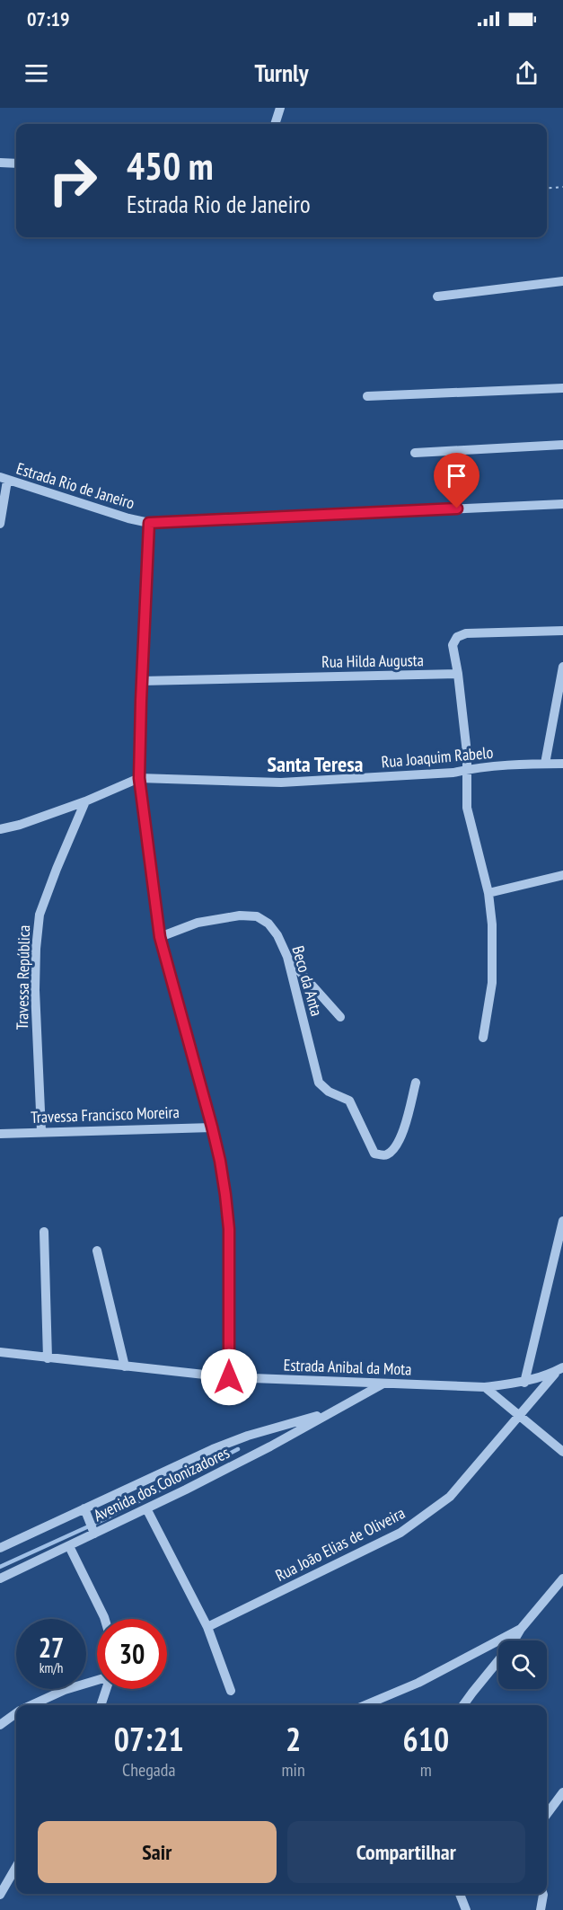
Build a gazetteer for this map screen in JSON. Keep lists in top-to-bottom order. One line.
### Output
{"streets":{"street":["Estrada Rio de Janeiro","Rua Hilda Augusta","Rua Joaquim Rabelo","Travessa República","Beco da Anta","Travessa Francisco Moreira","Estrada Anibal da Mota","Avenida dos Colonizadores","Rua Joāo Elias de Oliveira"]},"crossings":[["Rua Joaquim Rabelo","Travessa República"],["Travessa República","Travessa Francisco Moreira"],["Estrada Anibal da Mota","Avenida dos Colonizadores"],["Estrada Anibal da Mota","Rua Joāo Elias de Oliveira"]],"districts":["Santa Teresa"],"page":{"status":"07:19","header":"Turnly","turn":["450 m","Estrada Rio de Janeiro"],"speed":"27 km/h","limit":"30","eta":["07:21","Chegada","2","min","610","m"],"buttons":["Sair","Compartilhar"]}}
